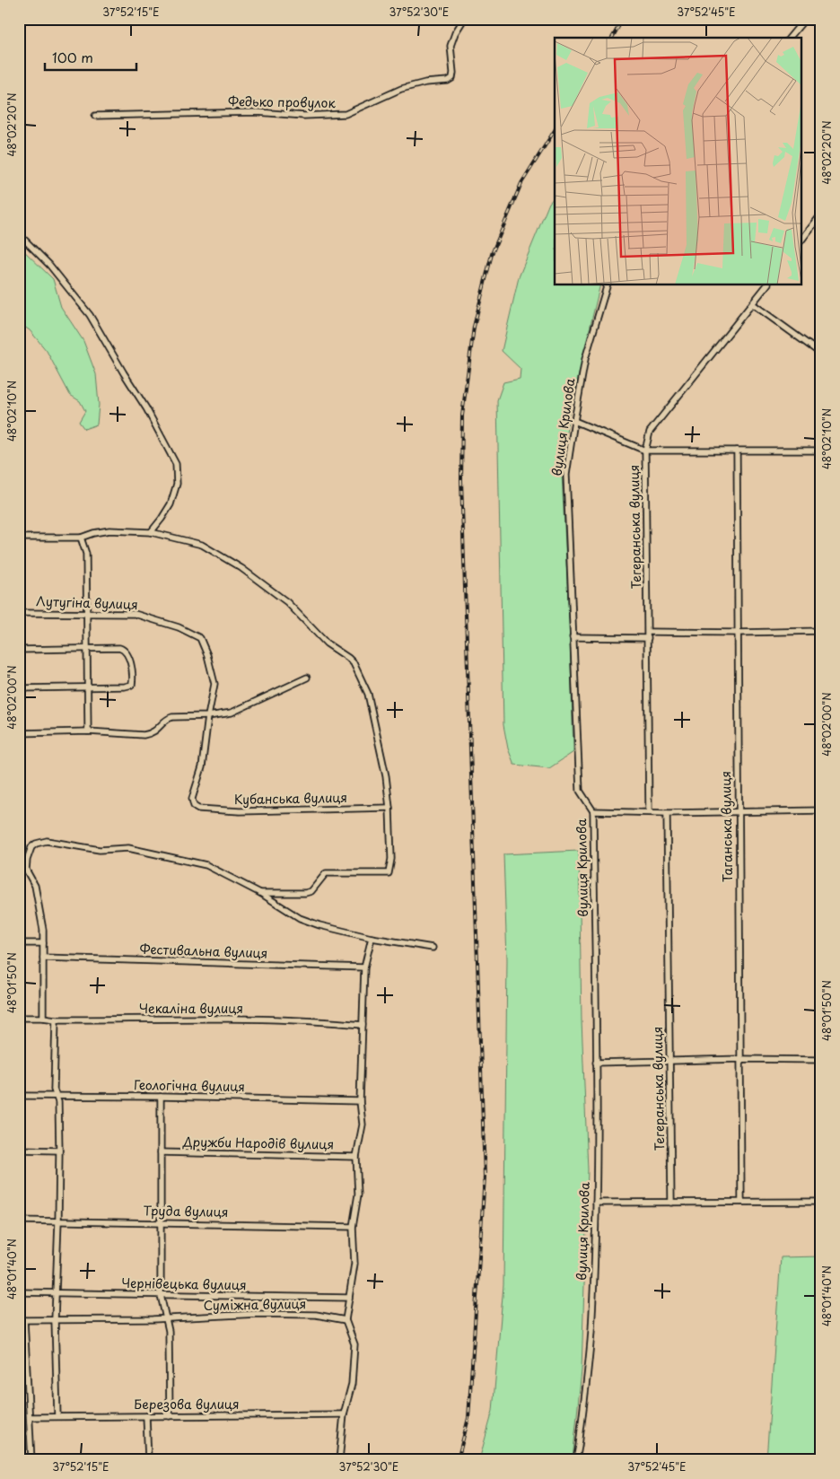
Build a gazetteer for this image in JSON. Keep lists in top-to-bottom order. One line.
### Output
{"streets":{"street":["Федько провулок","вулиця Крилова","Тегеранська вулиця","Лутугіна вулиця","Кубанська вулиця","Таганська вулиця","Фестивальна вулиця","Чекаліна вулиця","Геологічна вулиця","Дружби Народів вулиця","Труда вулиця","Чернівецька вулиця","Суміжна вулиця","Березова вулиця"]},"crossings":[["Лутугіна вулиця","Кубанська вулиця"]],"scale_bar":"100 m","coordinates":["37°52'15\"E","37°52'30\"E","37°52'45\"E","48°02'20\"N","48°02'10\"N","48°02'00\"N","48°01'50\"N","48°01'40\"N"]}
